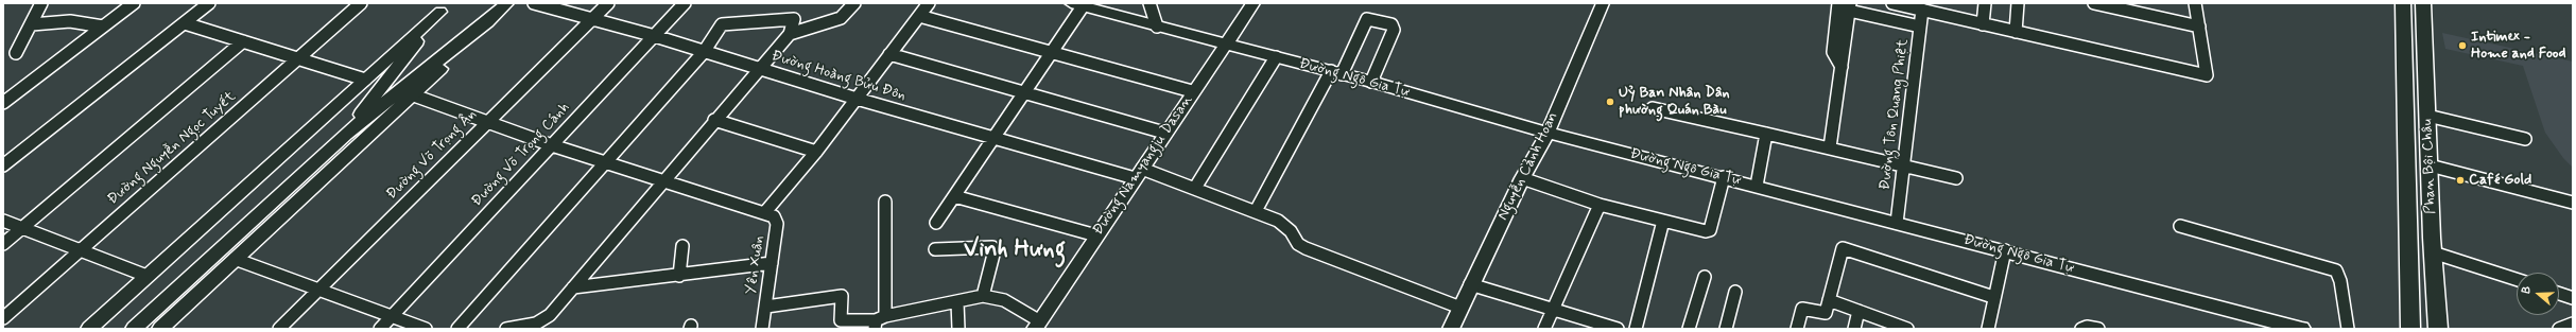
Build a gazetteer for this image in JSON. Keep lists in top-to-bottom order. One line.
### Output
{"streets":{"main road":["Phan Bội Châu"],"street":["Đường Hoàng Bửu Đôn","Đường Ngô Gia Tự","Đường Tôn Quang Phiệt","Đường Nguyễn Ngọc Tuyết","Đường Võ Trọng Ân","Đường Võ Trọng Cánh","Đường Namyangju Dasan","Nguyễn Cảnh Hoan","Yên Xuân"]},"crossings":[["Đường Hoàng Bửu Đôn","Đường Võ Trọng Ân"],["Đường Hoàng Bửu Đôn","Đường Võ Trọng Cánh"],["Đường Hoàng Bửu Đôn","Đường Namyangju Dasan"],["Đường Hoàng Bửu Đôn","Nguyễn Cảnh Hoan"],["Đường Ngô Gia Tự","Đường Tôn Quang Phiệt"],["Đường Ngô Gia Tự","Đường Namyangju Dasan"],["Đường Ngô Gia Tự","Nguyễn Cảnh Hoan"]],"districts":["Vinh Hưng"],"places":["Intimex - Home and Food","Uỷ Ban Nhân Dân phường Quán Bàu","Café Gold"],"north":"left"}
